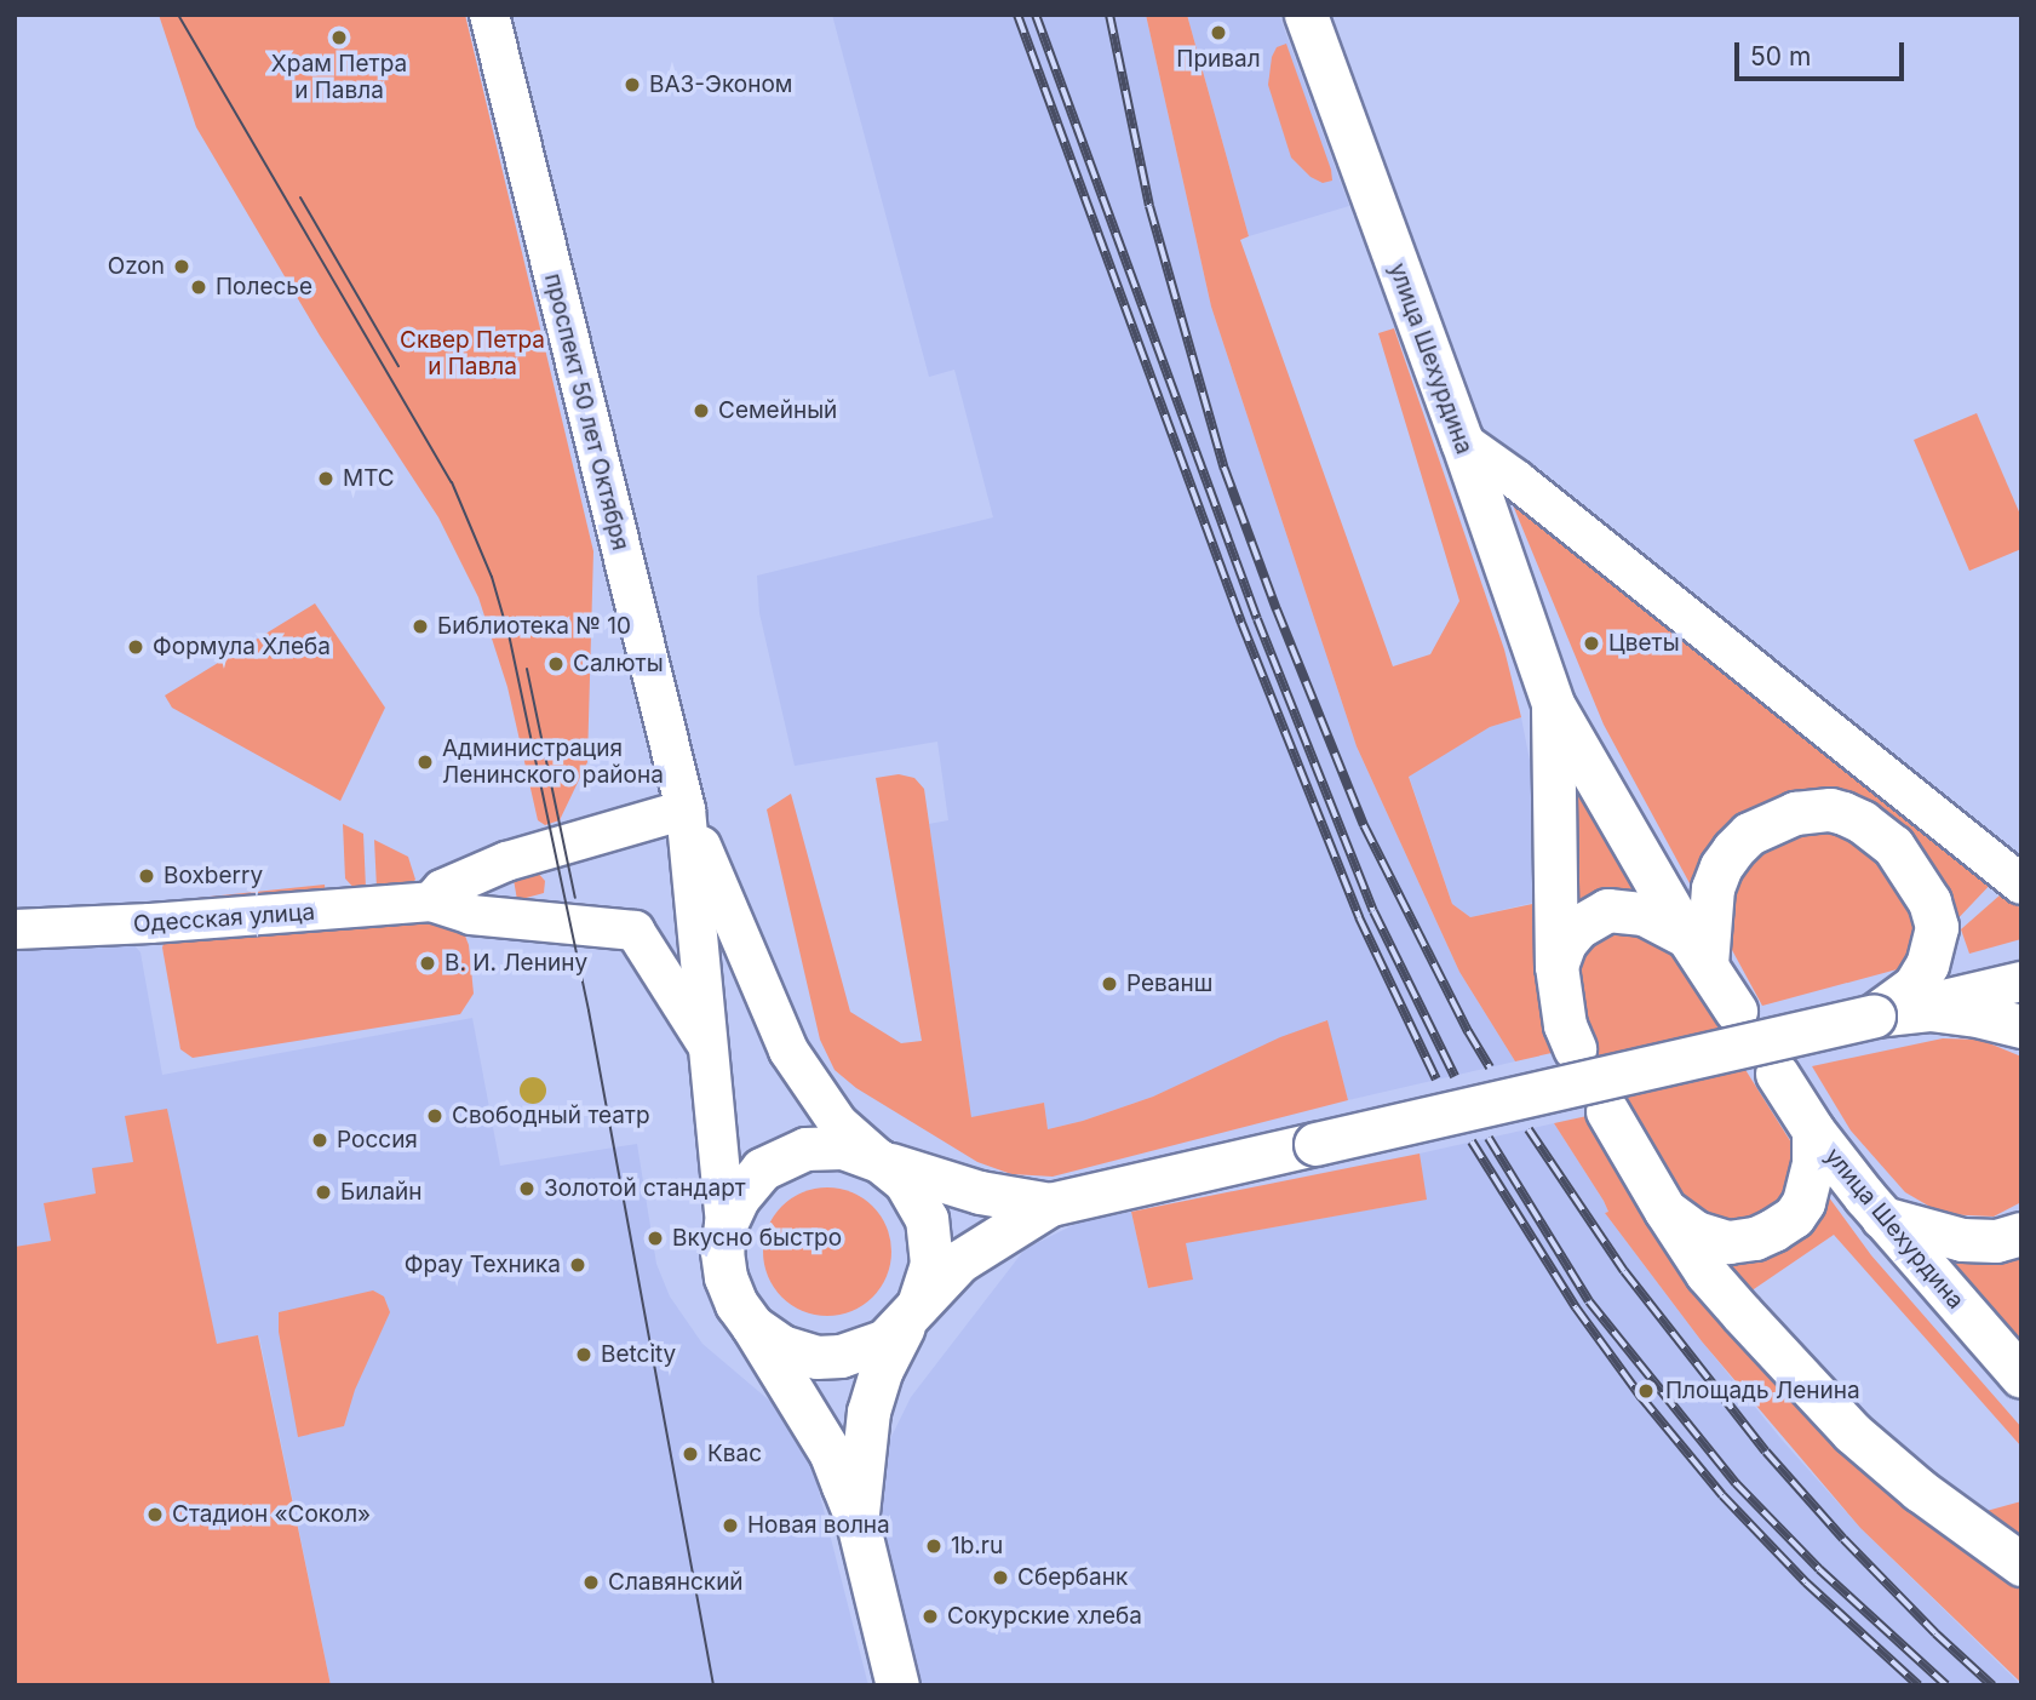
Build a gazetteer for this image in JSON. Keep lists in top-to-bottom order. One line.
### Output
{"streets":{"main road":["улица Шехурдина"],"street":["проспект 50 лет Октября","Одесская улица"]},"parks":["Сквер Петра и Павла"],"places":["Привал","Храм Петра и Павла","ВАЗ-Эконом","Ozon","Полесье","Семейный","МТС","Библиотека № 10","Цветы","Формула Хлеба","Салюты","Администрация Ленинского района","Boxberry","В. И. Ленину","Реванш","Свободный театр","Россия","Золотой стандарт","Билайн","Вкусно быстро","Фрау Техника","Betcity","Площадь Ленина","Квас","Стадион «Сокол»","Новая волна","1b.ru","Сбербанк","Славянский","Сокурские хлеба"],"scale_bar":"50 m"}
